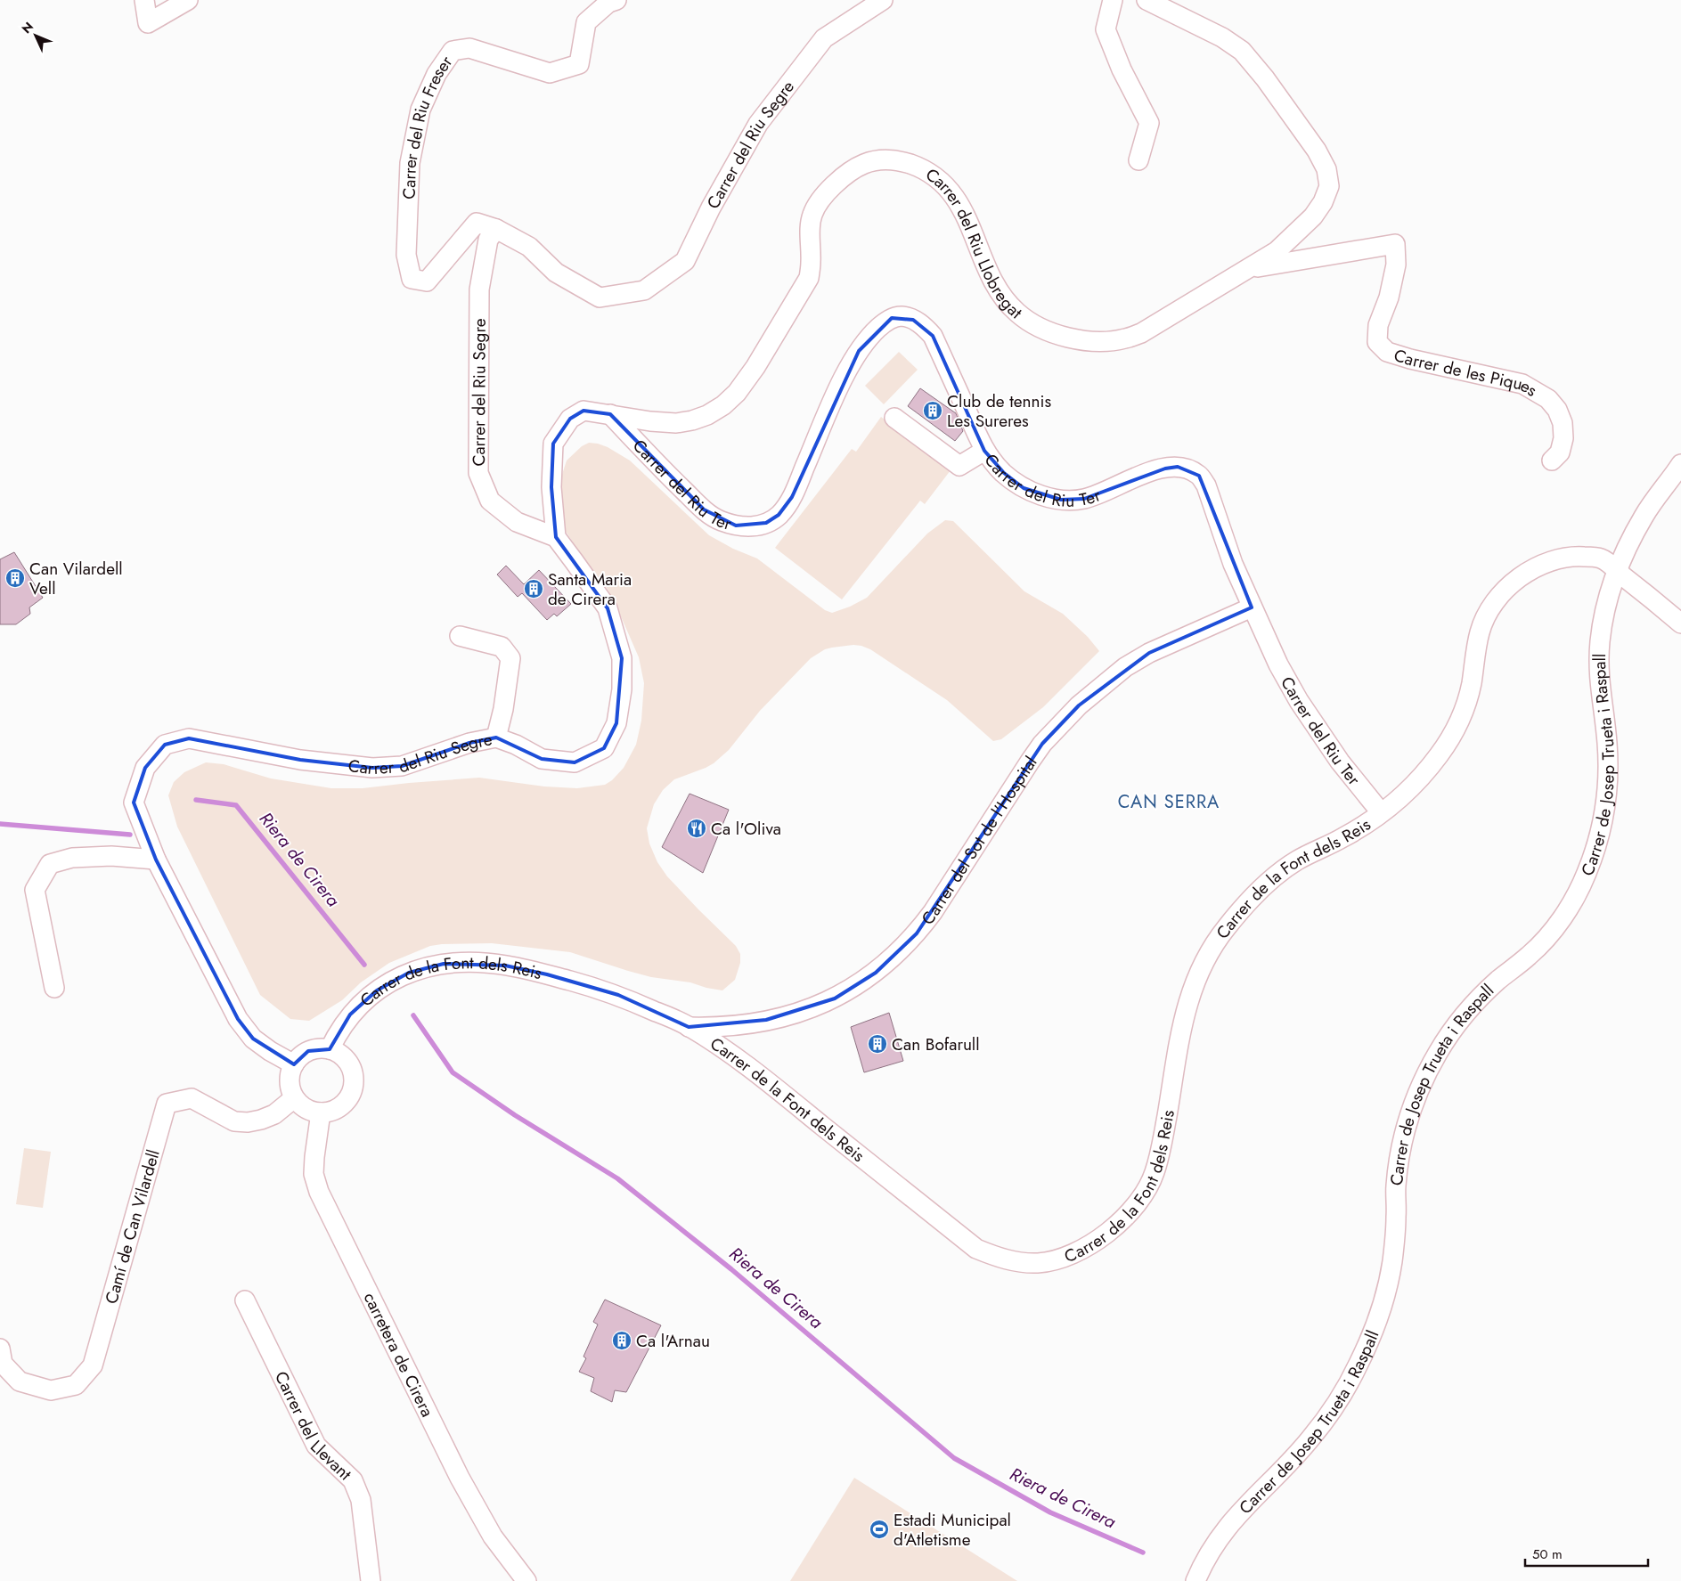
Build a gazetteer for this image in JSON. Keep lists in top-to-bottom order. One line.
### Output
{"streets":{"street":["Carrer del Riu Freser","Carrer del Riu Segre","Carrer del Riu Llobregat","Carrer de les Piques","Carrer del Riu Ter","Carrer de Josep Trueta i Raspall","Carrer del Sot de l'Hospital","Carrer de la Font dels Reis","Camí de Can Vilardell","carretera de Cirera","Carrer del Llevant"]},"crossings":[["Carrer del Riu Freser","Carrer del Riu Segre"],["Carrer del Riu Segre","Carrer del Riu Llobregat"],["Carrer del Riu Segre","Carrer de la Font dels Reis"],["Carrer del Riu Segre","Camí de Can Vilardell"],["Carrer del Riu Segre","carretera de Cirera"],["Carrer del Riu Llobregat","Carrer de les Piques"],["Carrer del Riu Llobregat","Carrer del Riu Ter"],["Carrer del Riu Ter","Carrer del Sot de l'Hospital"],["Carrer del Riu Ter","Carrer de la Font dels Reis"],["Carrer de Josep Trueta i Raspall","Carrer de la Font dels Reis"],["Carrer del Sot de l'Hospital","Carrer de la Font dels Reis"],["Carrer de la Font dels Reis","Camí de Can Vilardell"],["Carrer de la Font dels Reis","carretera de Cirera"],["Camí de Can Vilardell","carretera de Cirera"]],"districts":["CAN SERRA"],"water":["Riera de Cirera"],"places":{"building":["Club de tennis Les Sureres","Can Vilardell Vell","Santa Maria de Cirera","Can Bofarull","Ca l'Arnau"],"restaurant":["Ca l'Oliva"],"sports":["Estadi Municipal d'Atletisme"]},"scale_bar":"50 m","north":"top left"}
